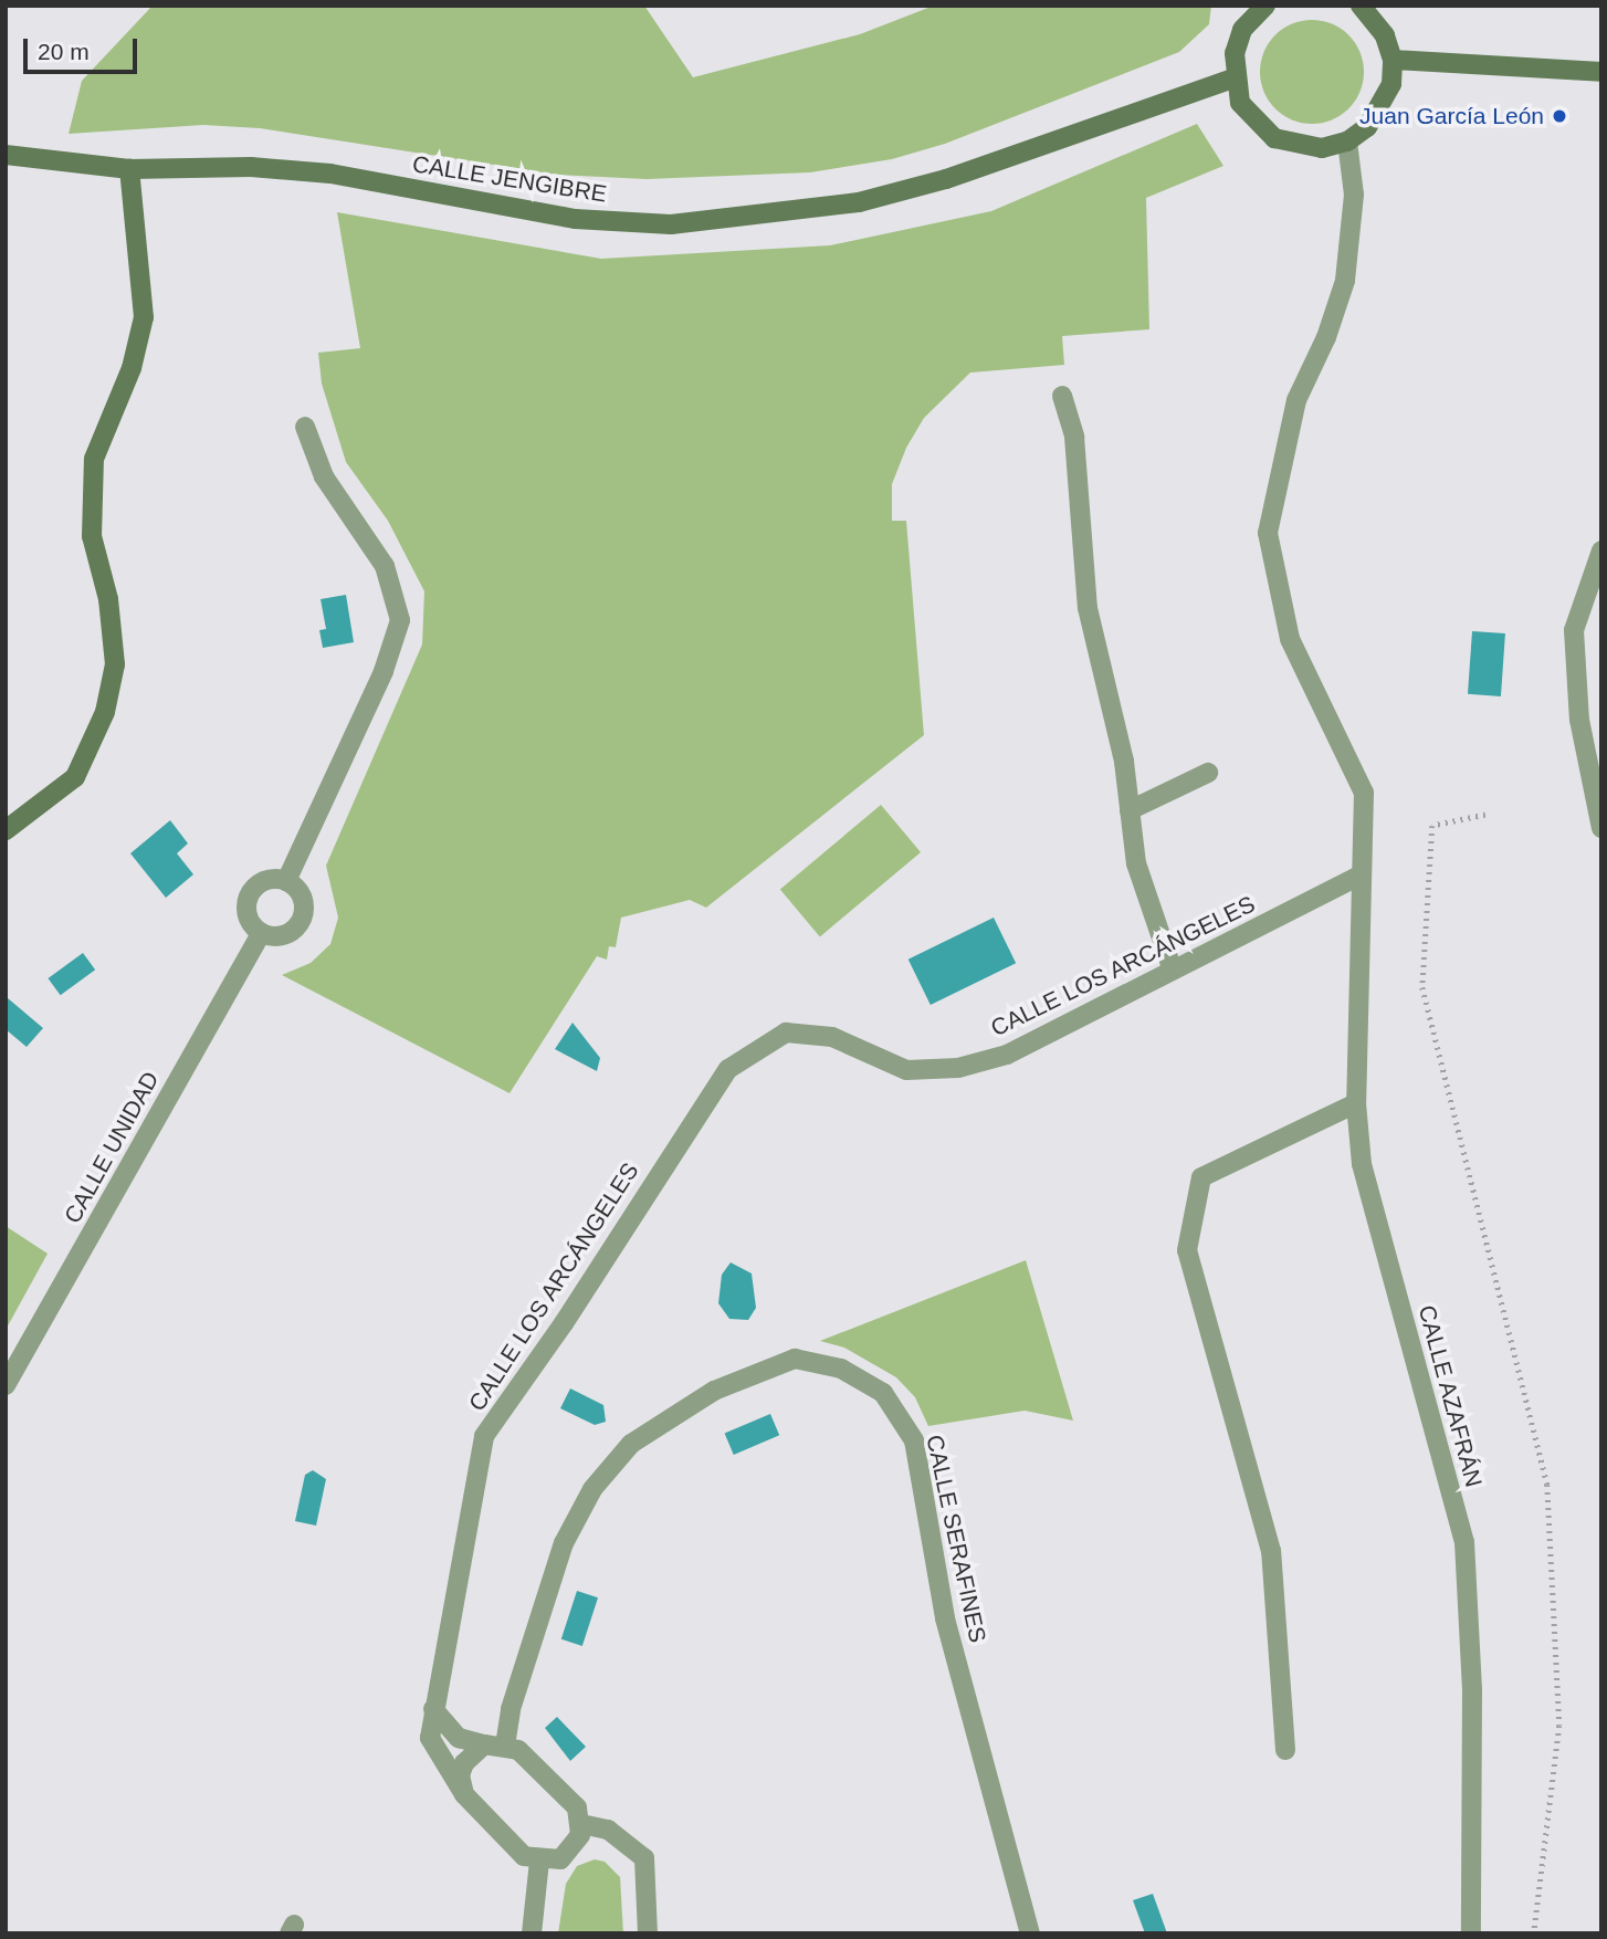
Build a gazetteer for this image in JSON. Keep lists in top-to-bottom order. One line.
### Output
{"streets":{"main road":["CALLE JENGIBRE"],"street":["CALLE LOS ARCÁNGELES","CALLE UNIDAD","CALLE AZAFRÁN","CALLE SERAFINES"]},"crossings":[["CALLE LOS ARCÁNGELES","CALLE AZAFRÁN"]],"places":["Juan García León"],"scale_bar":"20 m"}
